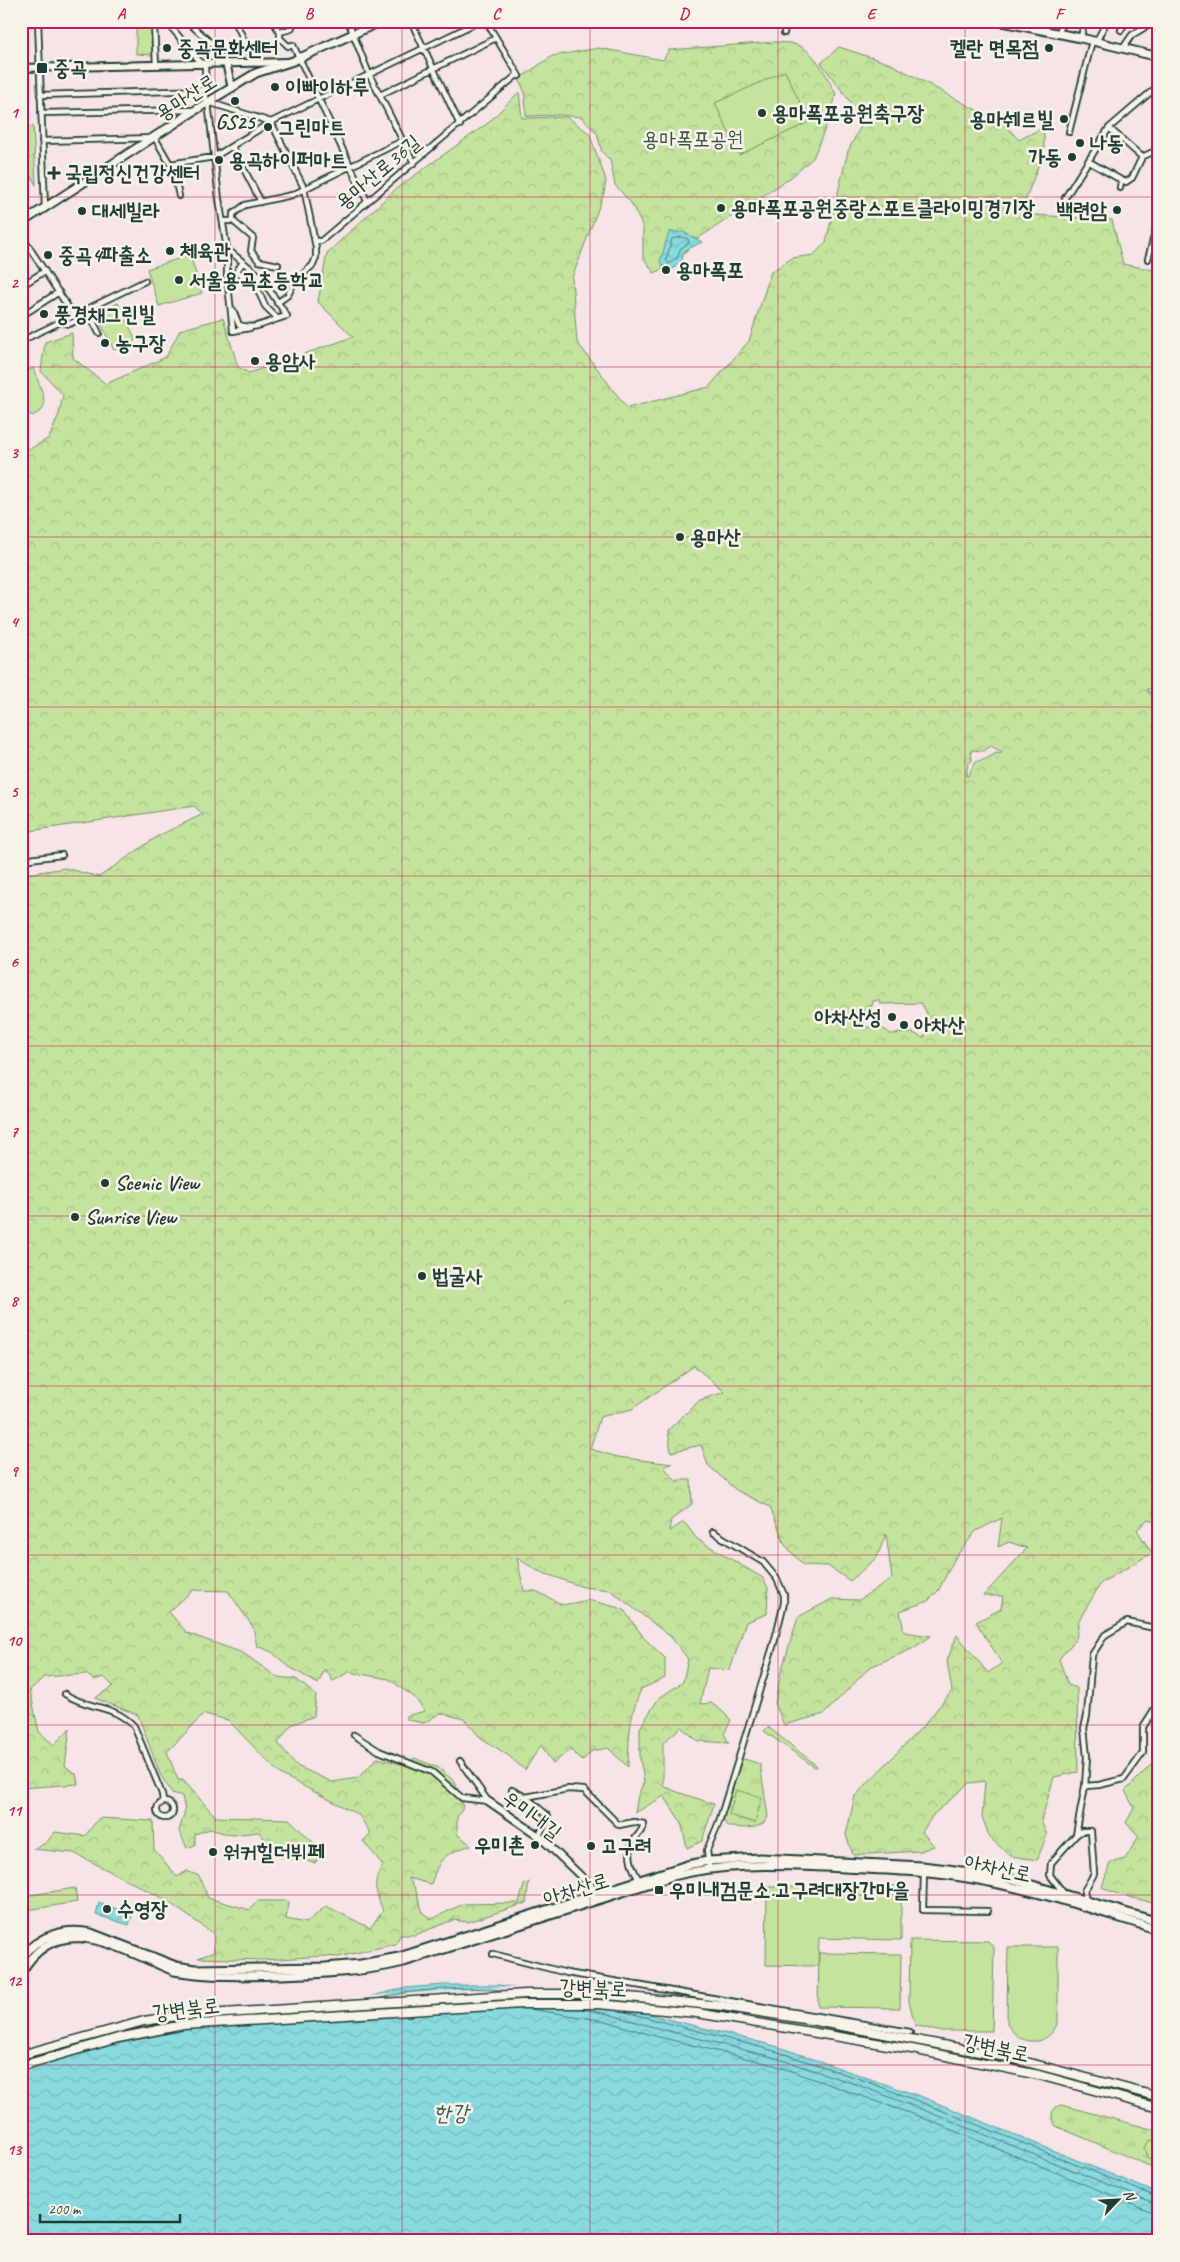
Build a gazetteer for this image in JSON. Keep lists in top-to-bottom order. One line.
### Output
{"streets":{"highway":["강변북로"],"main road":["용마산로","우미내길","아차산로"],"street":["용마산로36길"]},"crossings":[["우미내길","아차산로"]],"water":["한강"],"parks":["용마폭포공원"],"places":{"other":["중곡문화센터","켈란 면목점","이빠이하루","GS25","용마폭포공원축구장","용마쉐르빌","그린마트","나동","가동","용곡하이퍼마트","용마폭포공원중랑스포트클라이밍경기장","백련암","대세빌라","체육관","중곡4파출소","용마폭포","서울용곡초등학교","풍경채그린빌","농구장","용암사","용마산","아차산성","아차산","Scenic View","Sunrise View","법굴사","우미촌","고구려","워커힐더뷔페","수영장"],"transit":["중곡","우미내검문소.고구려대장간마을"],"health":["국립정신건강센터"]},"scale_bar":"200 m","north":"top right","grid":{"columns":["A","B","C","D","E","F"],"rows":["1","2","3","4","5","6","7","8","9","10","11","12","13"]}}
